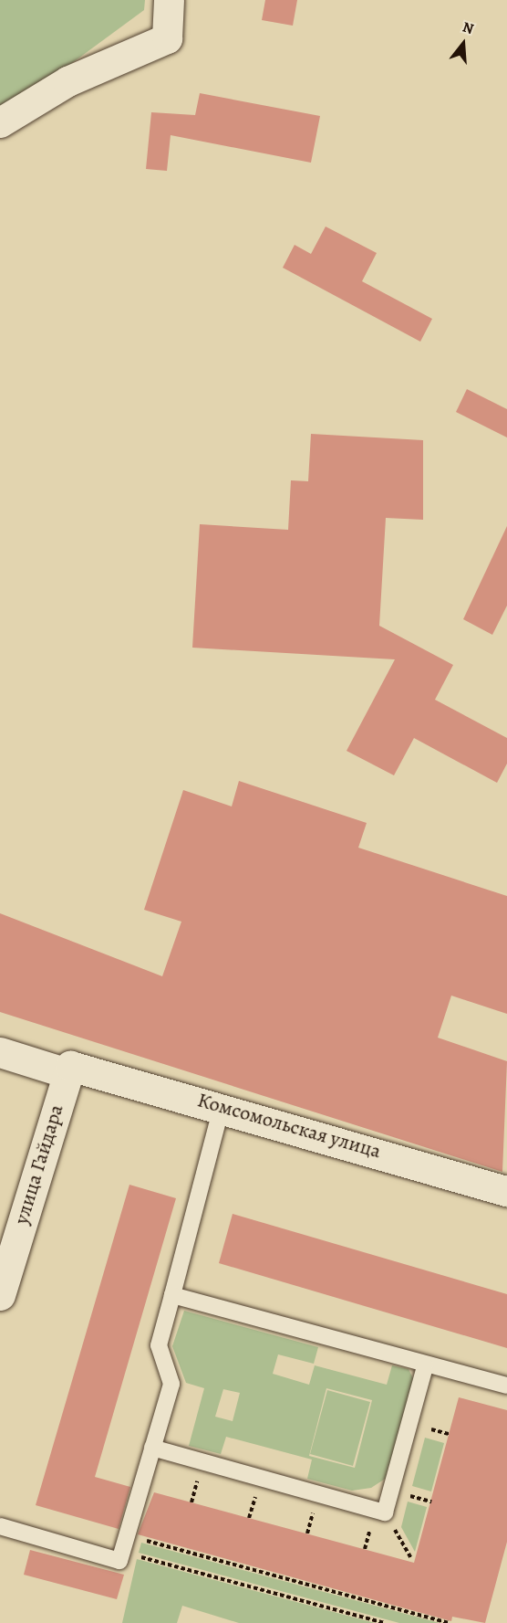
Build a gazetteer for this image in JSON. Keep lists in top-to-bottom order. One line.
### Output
{"streets":{"street":["Комсомольская улица","улица Гайдара"]},"crossings":[["Комсомольская улица","улица Гайдара"]],"north":"top"}
